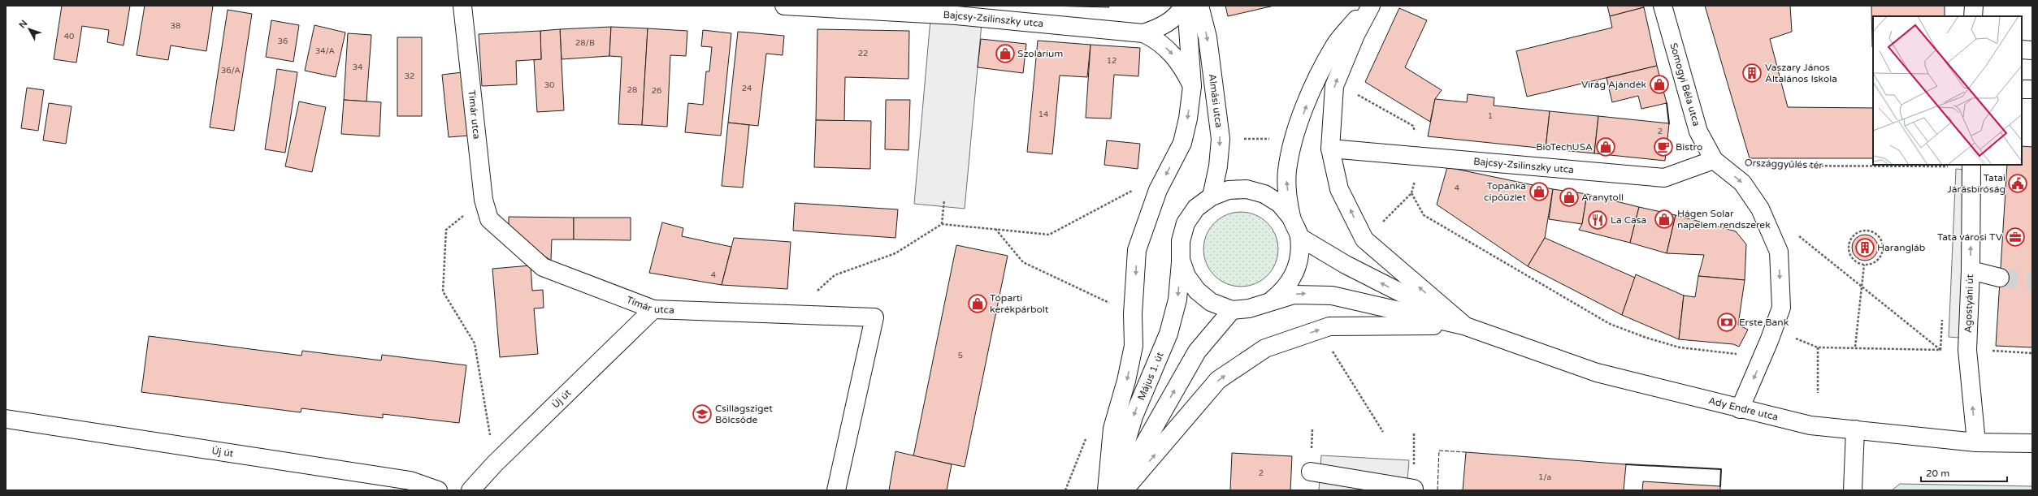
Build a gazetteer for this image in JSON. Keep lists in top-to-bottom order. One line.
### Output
{"streets":{"main road":["Bajcsy-Zsilinszky utca","Somogyi Béla utca","Almási utca","Tímár utca","Országgyűlés tér","Agostyáni út","Május 1. út","Új út","Ady Endre utca"]},"crossings":[["Bajcsy-Zsilinszky utca","Somogyi Béla utca"],["Bajcsy-Zsilinszky utca","Országgyűlés tér"],["Somogyi Béla utca","Országgyűlés tér"],["Tímár utca","Új út"],["Országgyűlés tér","Ady Endre utca"],["Agostyáni út","Ady Endre utca"]],"one_way":["Országgyűlés tér","Agostyáni út"],"places":{"shop":["Szolárium","Virág Ajándék","BioTechUSA","Topánka cipőüzlet","Aranytoll","Hágen Solar napelem rendszerek","Tóparti kerékpárbolt"],"building":["Vaszary János Általános Iskola","Harangláb"],"cafe":["Bistro"],"public building":["Tatai Járásbíróság"],"restaurant":["La Casa"],"office":["Tata városi TV"],"bank":["Erste Bank"],"school or university":["Csillagsziget Bölcsőde"]},"house_numbers":["38","40","36","28/B","34/A","22","12","34","36/A","32","30","24","28","26","14","1","2","4","4","5","2","1/a"],"scale_bar":"20 m","north":"top left"}
